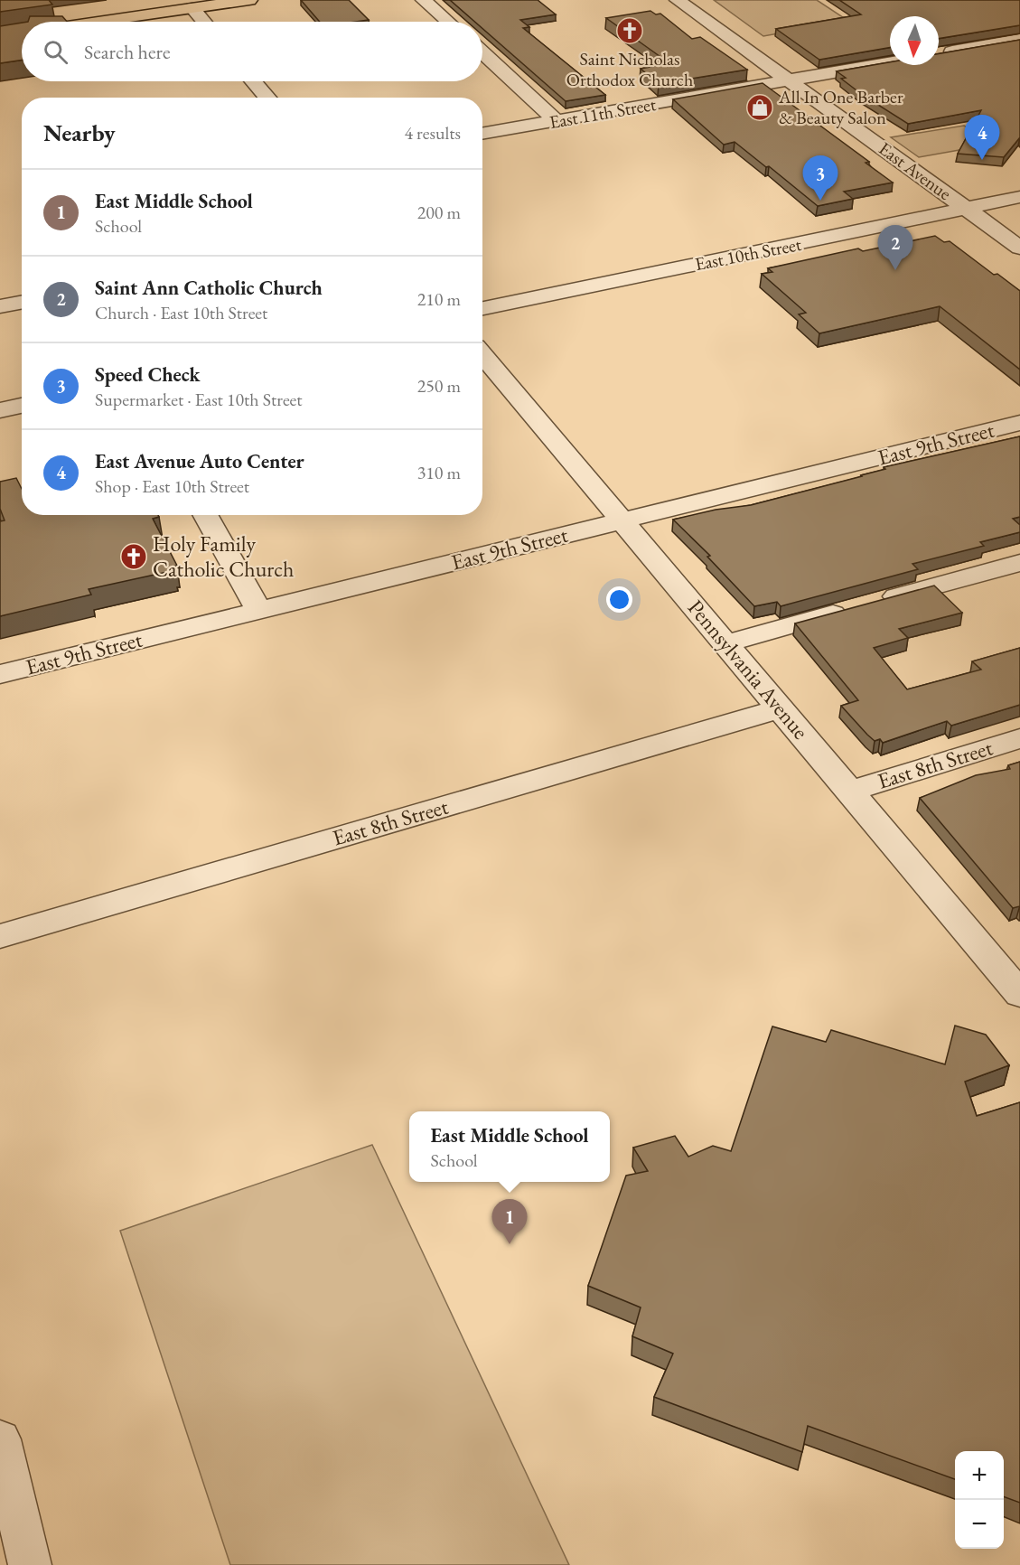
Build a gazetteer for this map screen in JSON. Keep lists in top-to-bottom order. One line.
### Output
{"streets":{"street":["East 11th Street","East Avenue","East 10th Street","East 9th Street","Pennsylvania Avenue","East 8th Street"]},"crossings":[["East 11th Street","East Avenue"],["East Avenue","East 10th Street"],["East 9th Street","Pennsylvania Avenue"],["Pennsylvania Avenue","East 8th Street"]],"places":{"church":["Saint Nicholas Orthodox Church","Holy Family Catholic Church"],"shop":["All In One Barber & Beauty Salon"]},"north":"bottom","page":{"search":"Search here","heading":["Nearby","4 results"],"pins":["4","3","2","1"],"list":[{"mark":"1","name":"East Middle School","note":"School","value":"200 m"},{"mark":"2","name":"Saint Ann Catholic Church","note":"Church · East 10th Street","value":"210 m"},{"mark":"3","name":"Speed Check","note":"Supermarket · East 10th Street","value":"250 m"},{"mark":"4","name":"East Avenue Auto Center","note":"Shop · East 10th Street","value":"310 m"}],"popup":["East Middle School","School"],"map_buttons":["+","−"]}}
